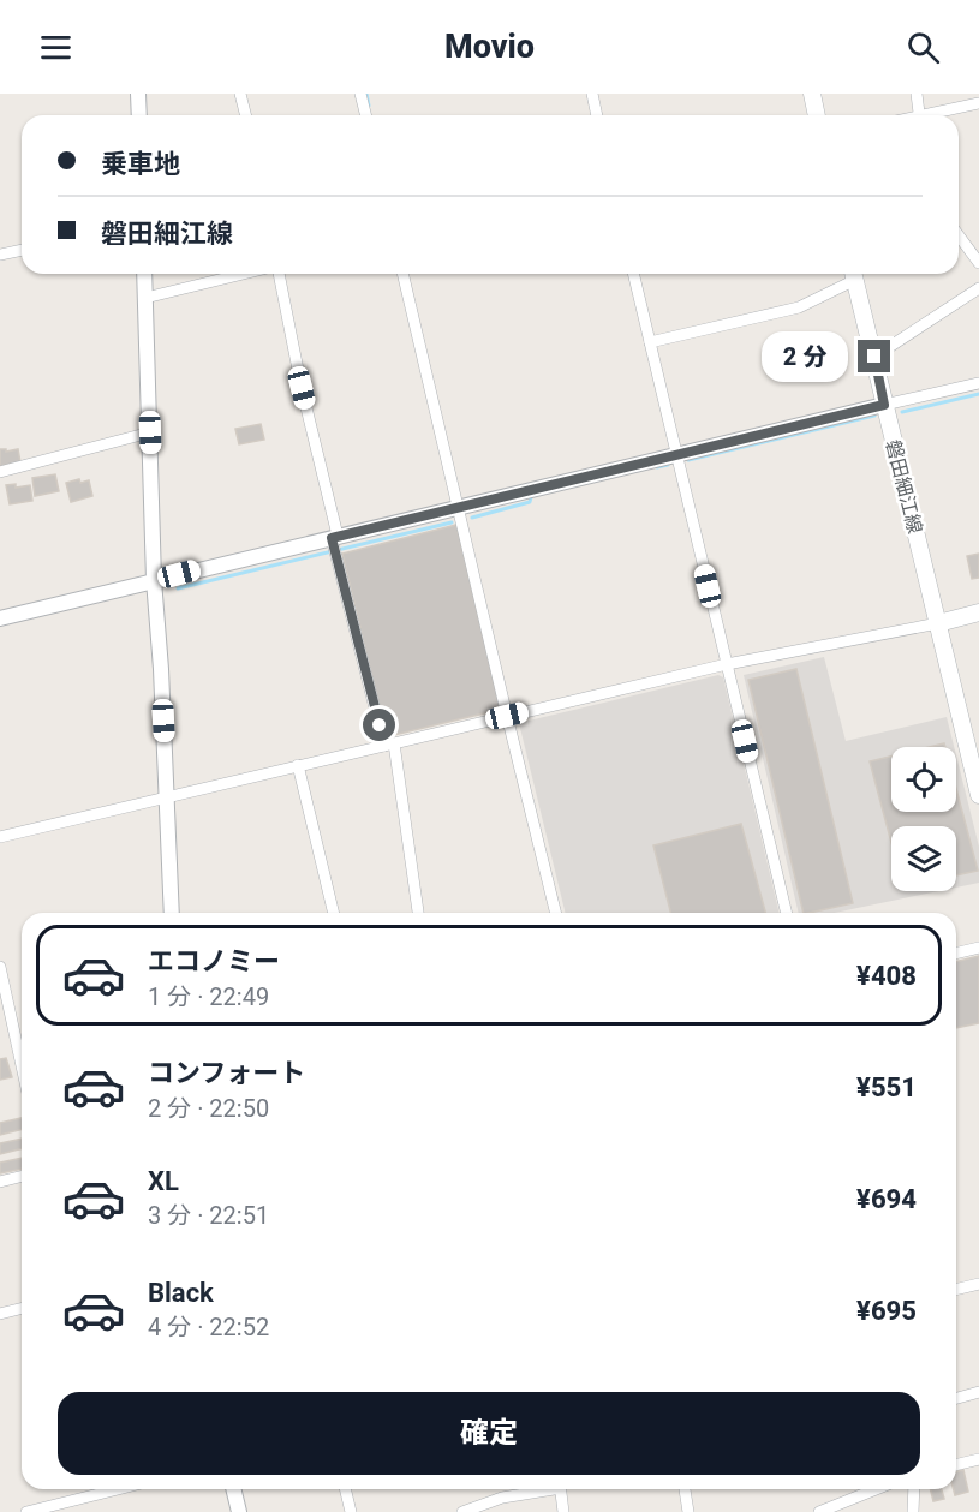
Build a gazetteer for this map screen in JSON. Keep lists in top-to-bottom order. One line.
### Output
{"streets":{"main road":["磐田細江線"]},"page":{"header":"Movio","banner":["乗車地","磐田細江線"],"bubble":"2 分","list":[{"name":"エコノミー","note":"1 分 · 22:49","value":"¥408"},{"name":"コンフォート","note":"2 分 · 22:50","value":"¥551"},{"name":"XL","note":"3 分 · 22:51","value":"¥694"},{"name":"Black","note":"4 分 · 22:52","value":"¥695"}],"buttons":"確定"}}
